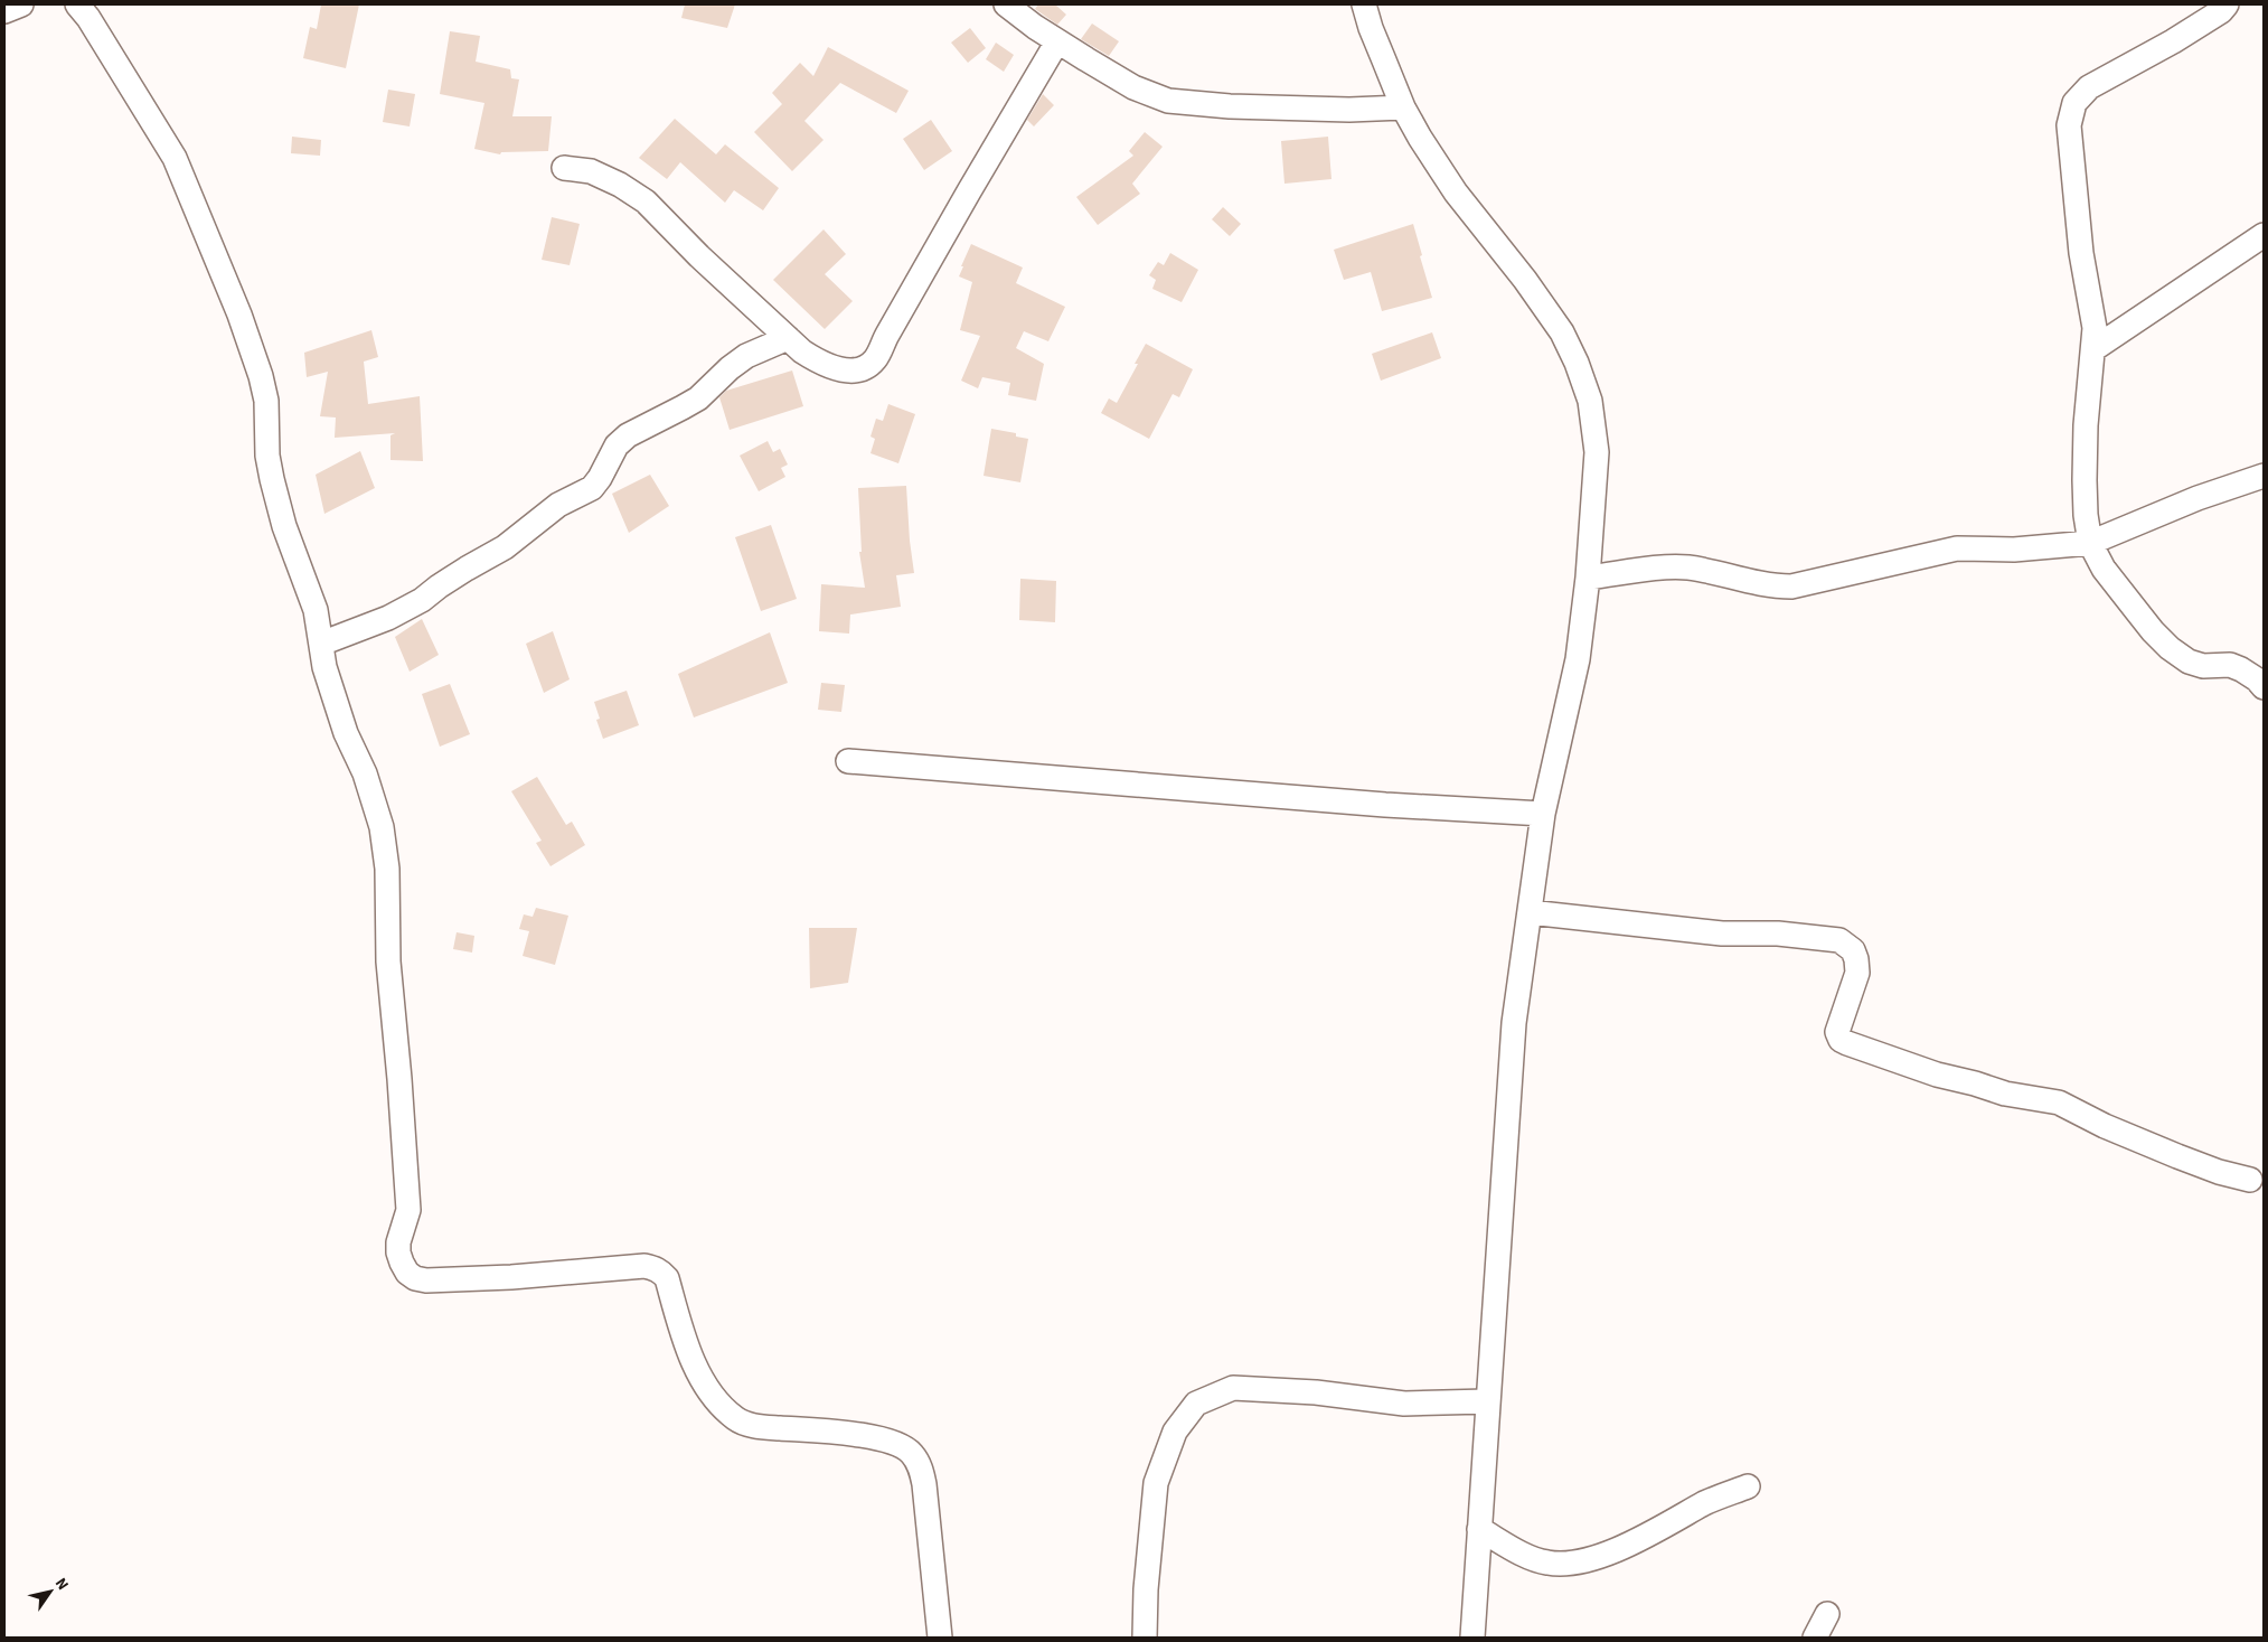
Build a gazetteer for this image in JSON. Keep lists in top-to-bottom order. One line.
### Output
{"north":"top right"}
